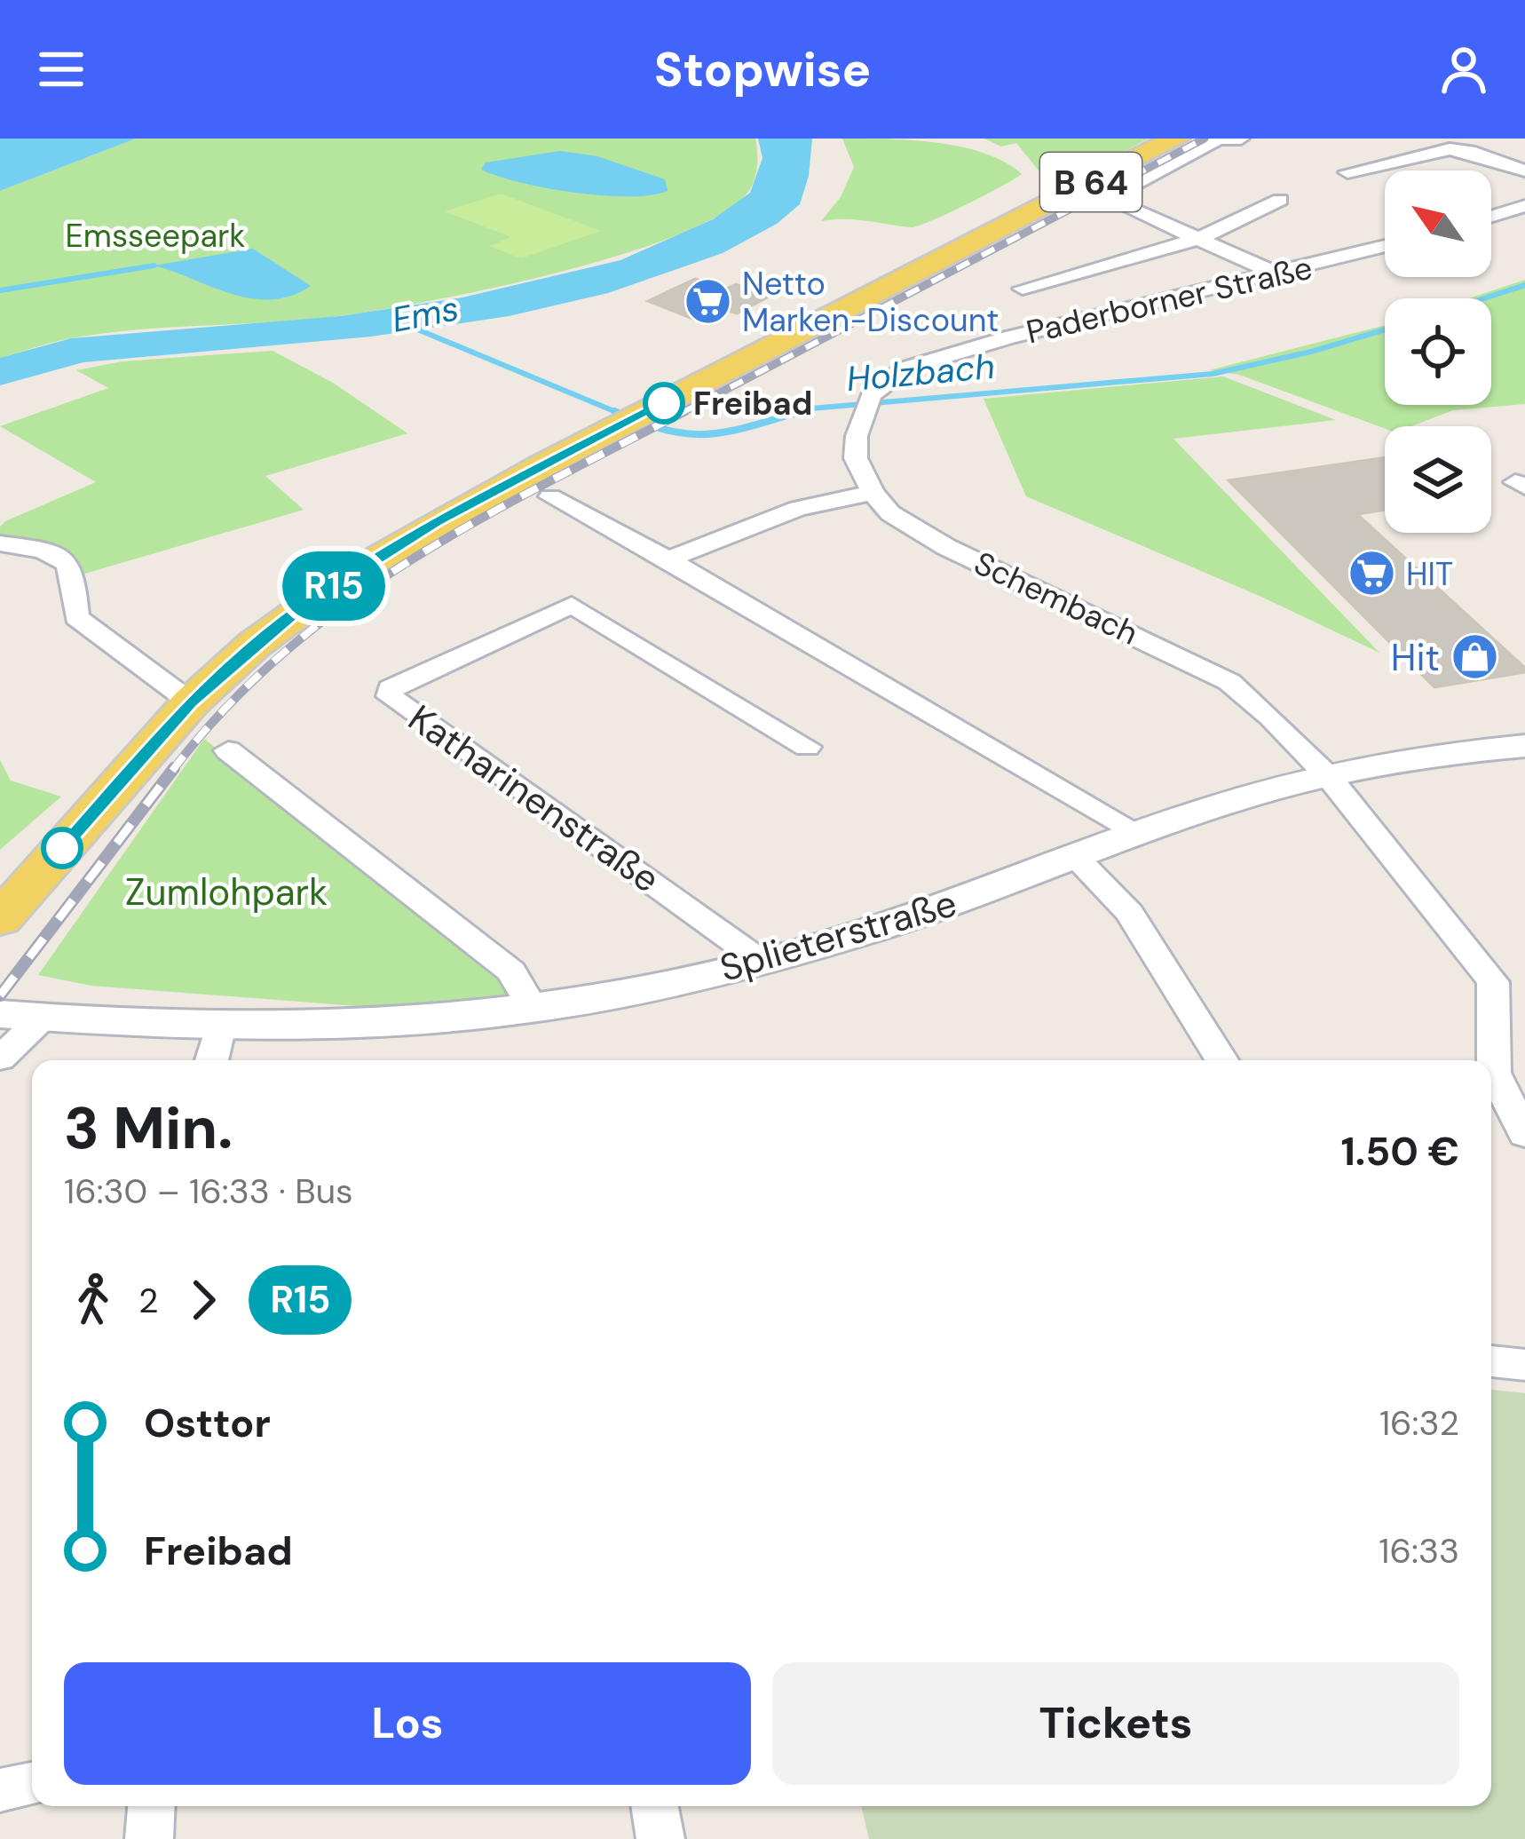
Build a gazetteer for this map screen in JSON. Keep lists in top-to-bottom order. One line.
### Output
{"streets":{"main road":["B 64"],"street":["Paderborner Straße","Schembach","Katharinenstraße","Splieterstraße"]},"crossings":[["Paderborner Straße","Schembach"],["Schembach","Splieterstraße"],["Katharinenstraße","Splieterstraße"]],"water":["Ems","Holzbach"],"parks":["Emsseepark","Zumlohpark"],"places":{"supermarket":["Netto Marken-Discount","HIT"],"other":["Freibad"],"shop":["Hit"]},"lines":["bus line R15"],"north":"top left","page":{"header":"Stopwise","on_map":"R15","heading":["3 Min.","16:30 – 16:33 · Bus","1.50 €"],"legs":["2","R15"],"list":[{"name":"Osttor","value":"16:32"},{"name":"Freibad","value":"16:33"}],"buttons":["Los","Tickets"]}}
